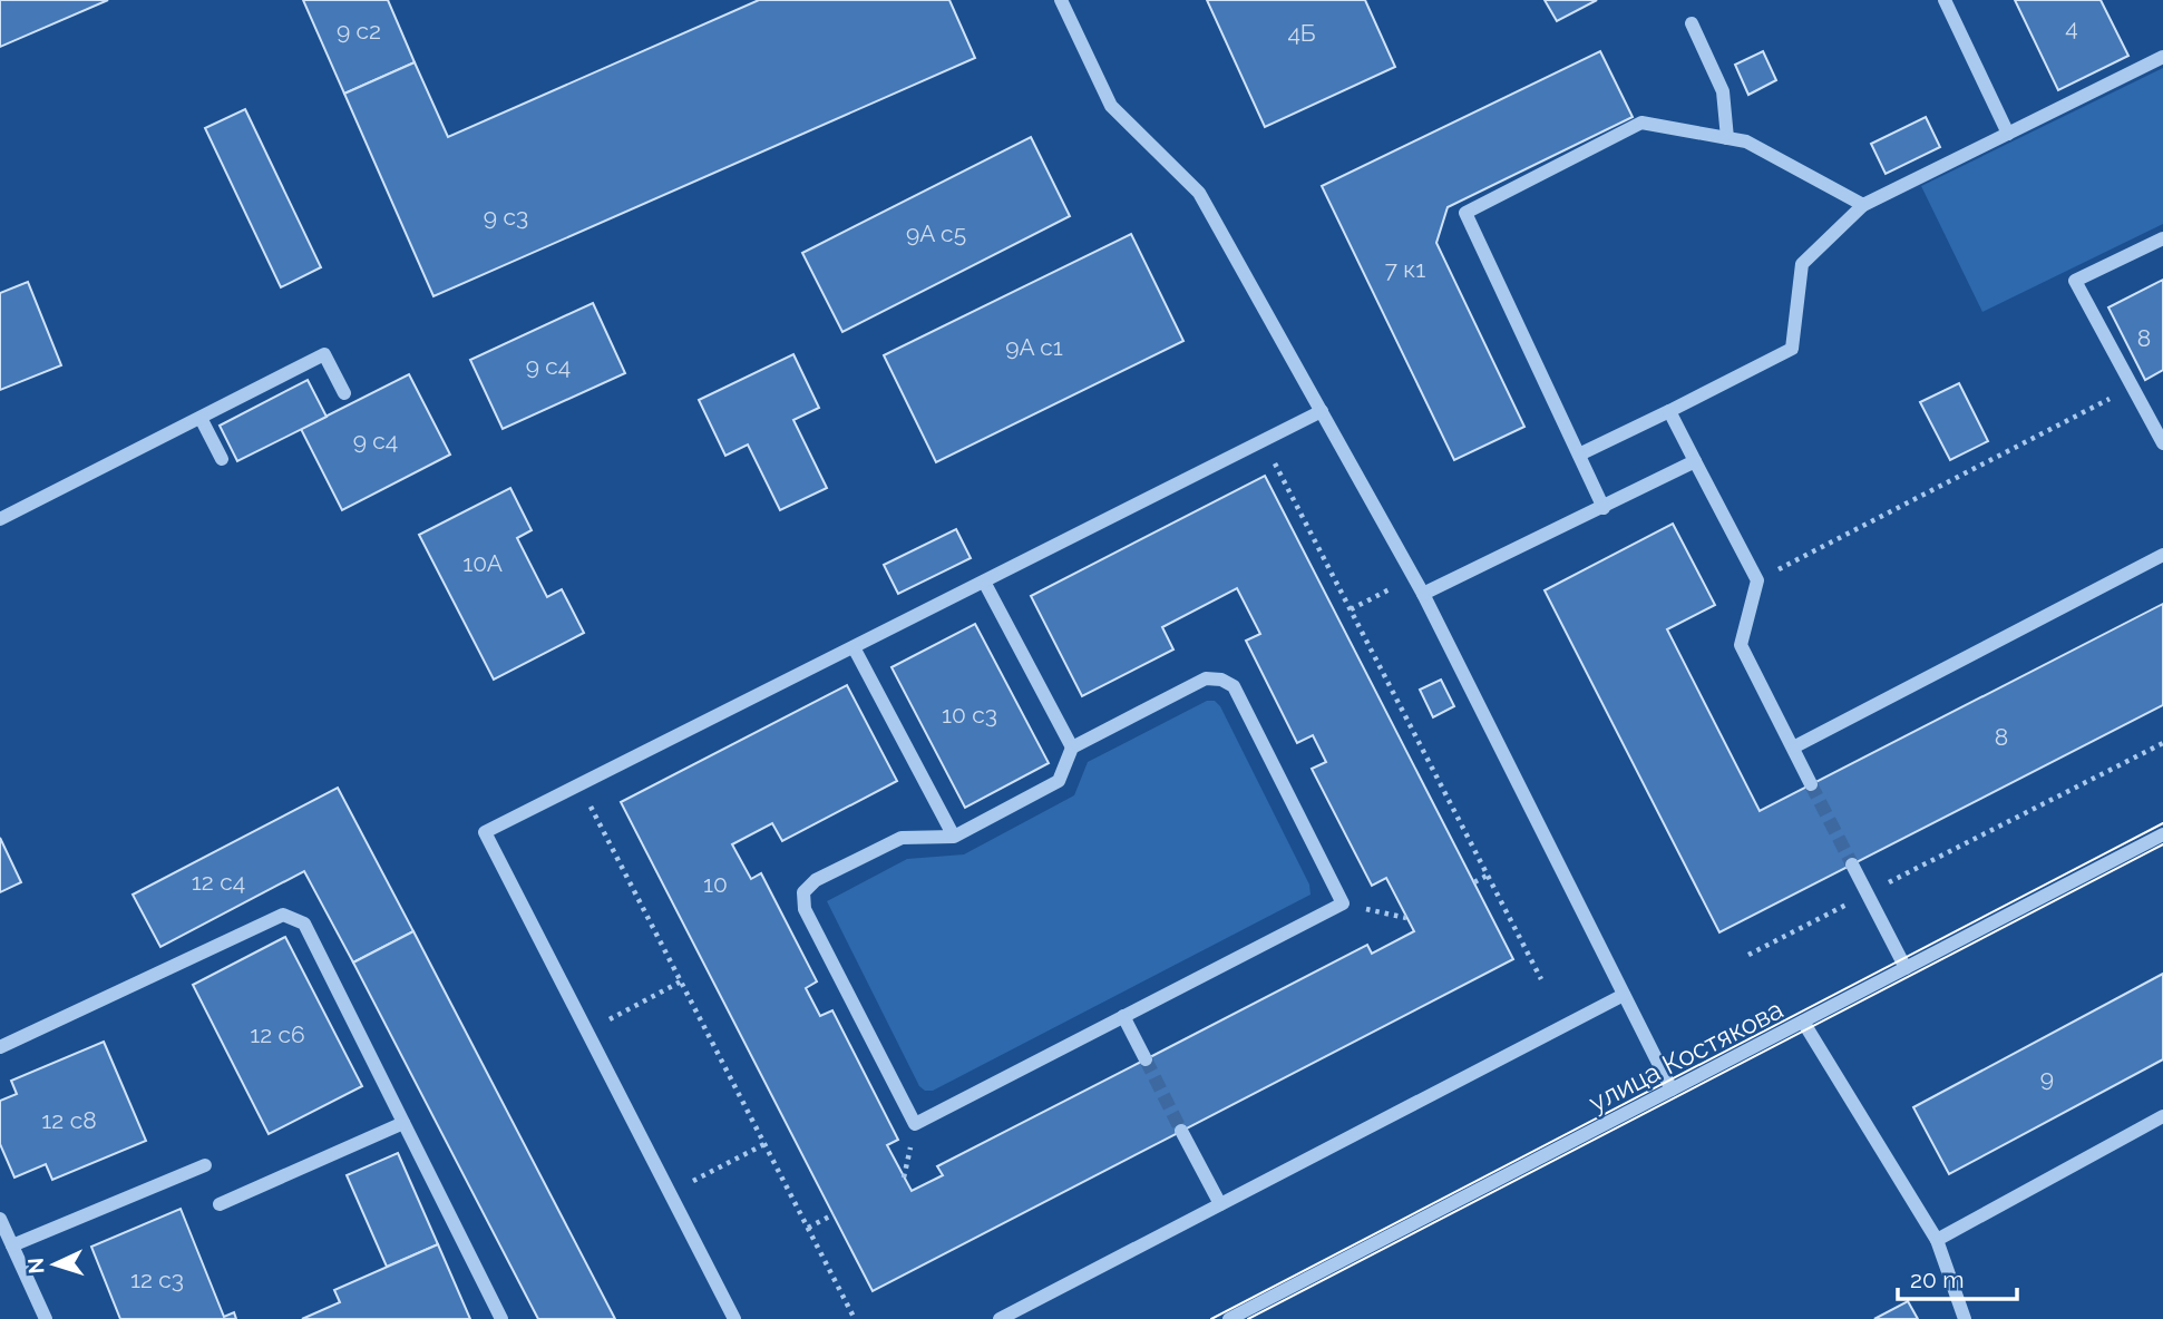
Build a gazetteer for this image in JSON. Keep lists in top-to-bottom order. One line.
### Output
{"streets":{"street":["улица Костякова"]},"house_numbers":["4","9 с2","4Б","9 с3","9А с5","7 к1","8","9А с1","9 с4","9 с4","10А","10 с3","8","12 с4","10","12 с6","9","12 с8","12 с3"],"scale_bar":"20 m","north":"left"}
